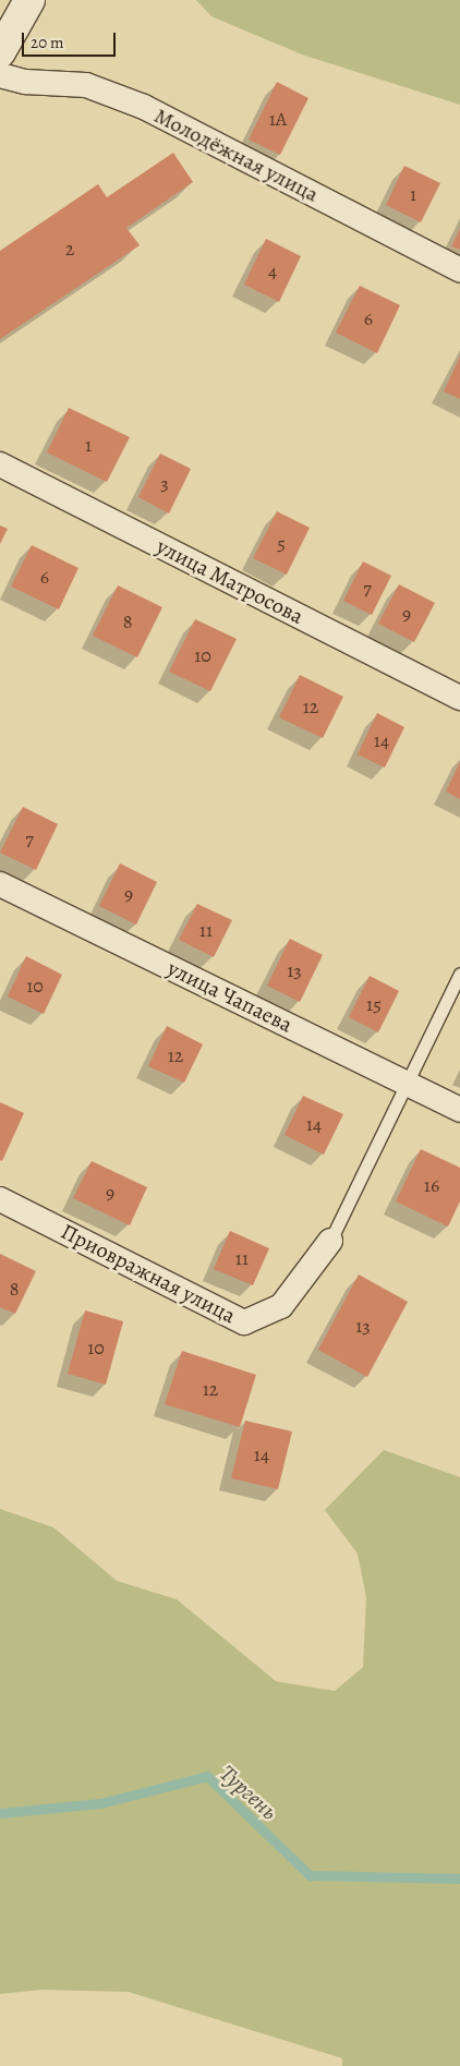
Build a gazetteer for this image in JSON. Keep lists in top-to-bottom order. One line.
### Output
{"streets":{"street":["Молодёжная улица","улица Матросова","улица Чапаева","Приовражная улица"]},"water":["Тургень"],"house_numbers":["1А","1","2","4","6","1","3","5","6","7","9","8","10","12","14","7","9","11","13","10","15","12","14","16","9","11","8","13","10","12","14"],"scale_bar":"20 m"}
